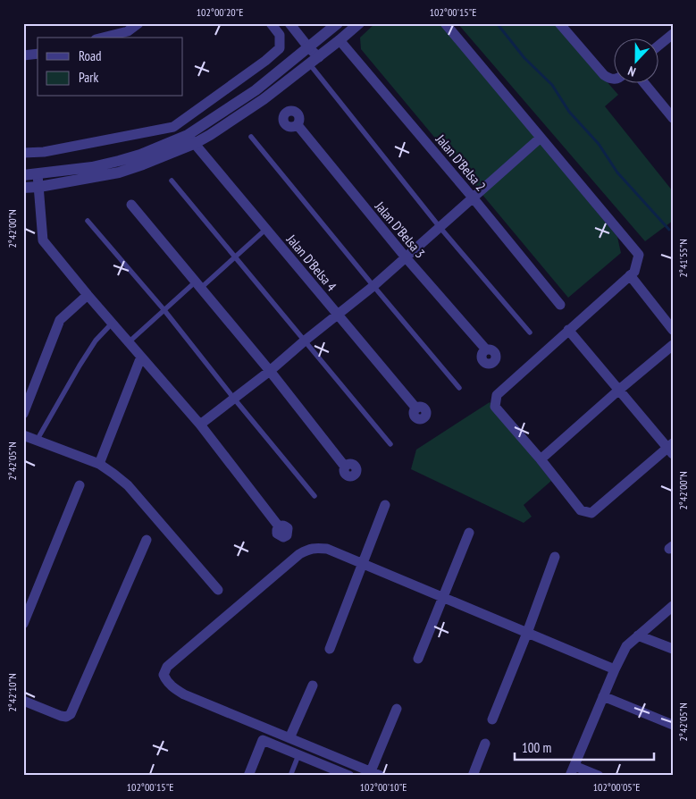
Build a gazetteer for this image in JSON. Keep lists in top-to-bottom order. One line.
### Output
{"streets":{"street":["Jalan D'Belsa 2","Jalan D'Belsa 3","Jalan D'Belsa 4"]},"legend":["Road","Park"],"scale_bar":"100 m","north":"bottom","coordinates":["102°00'20\"E","102°00'15\"E","2°42'00\"N","2°41'55\"N","2°42'05\"N","2°42'10\"N","102°00'10\"E","102°00'05\"E"]}
